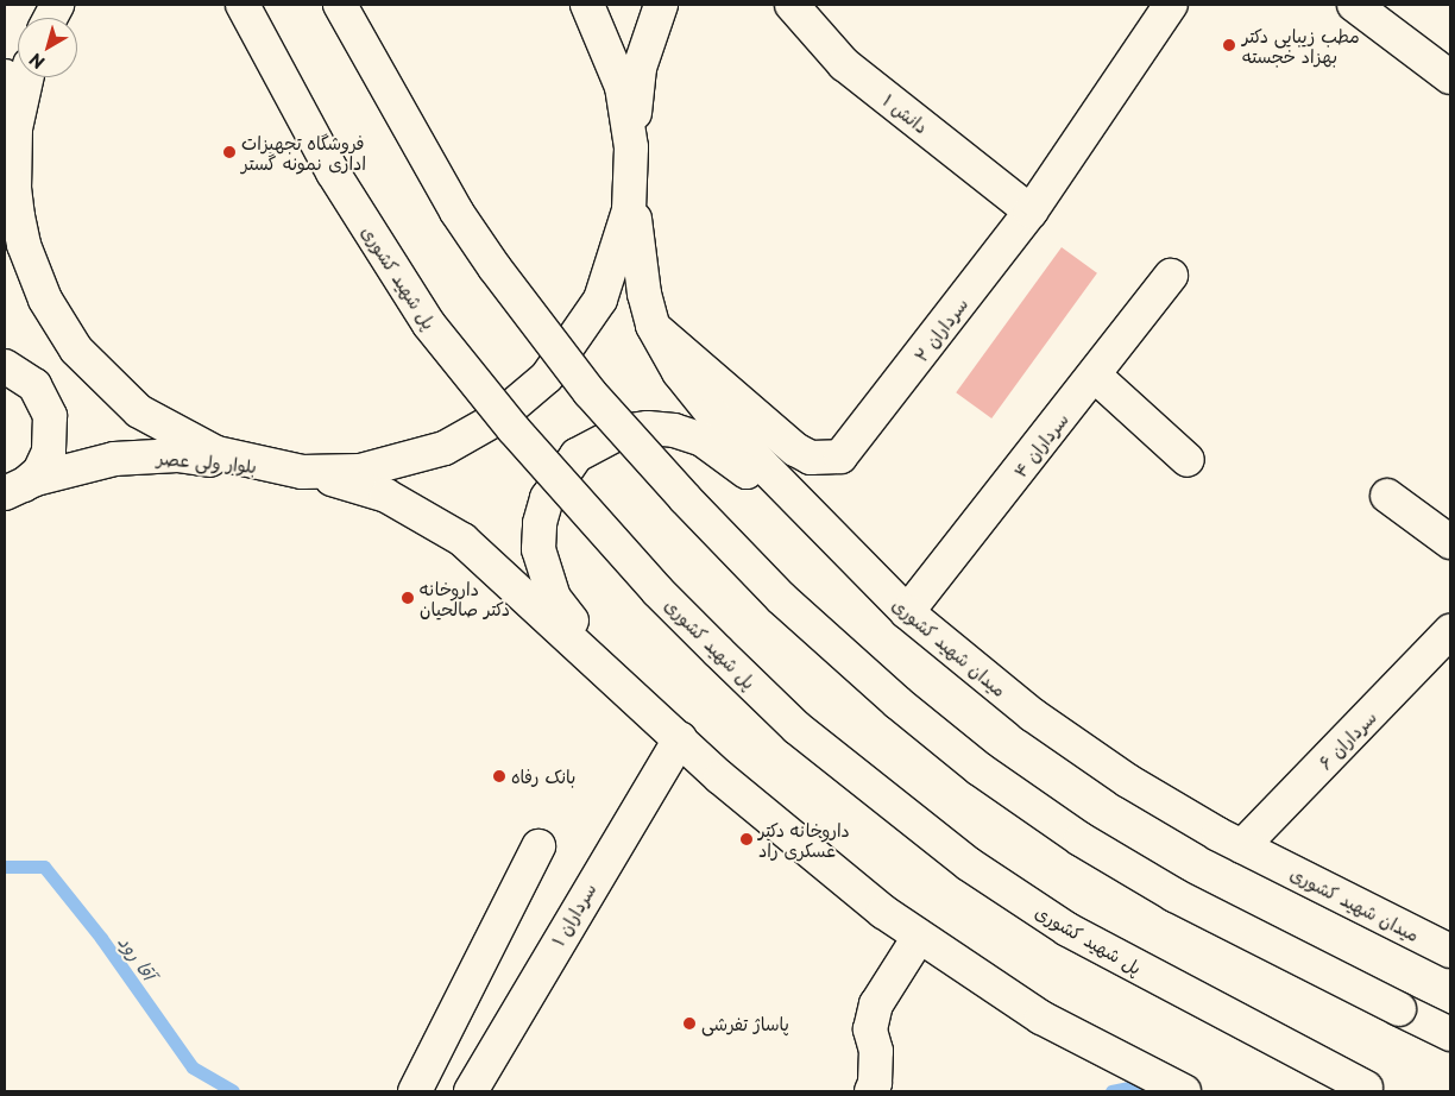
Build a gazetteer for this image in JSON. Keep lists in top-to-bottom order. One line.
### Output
{"streets":{"main road":["دانش ۱","پل شهید کشوری","سرداران ۲","سرداران ۴","بلوار ولی عصر","میدان شهید کشوری","سرداران ۶","سرداران ۱"]},"crossings":[["دانش ۱","سرداران ۲"],["سرداران ۲","میدان شهید کشوری"],["سرداران ۴","میدان شهید کشوری"],["بلوار ولی عصر","میدان شهید کشوری"],["میدان شهید کشوری","سرداران ۶"],["میدان شهید کشوری","سرداران ۱"]],"water":["آقا رود"],"places":["مطب زیبایی دکتر بهزاد خجسته","فروشگاه تجهیزات اداری نمونه گستر","داروخانه دکتر صالحیان","بانک رفاه","داروخانه دکتر عسکری راد","پاساژ تفرشی"],"north":"bottom left"}
